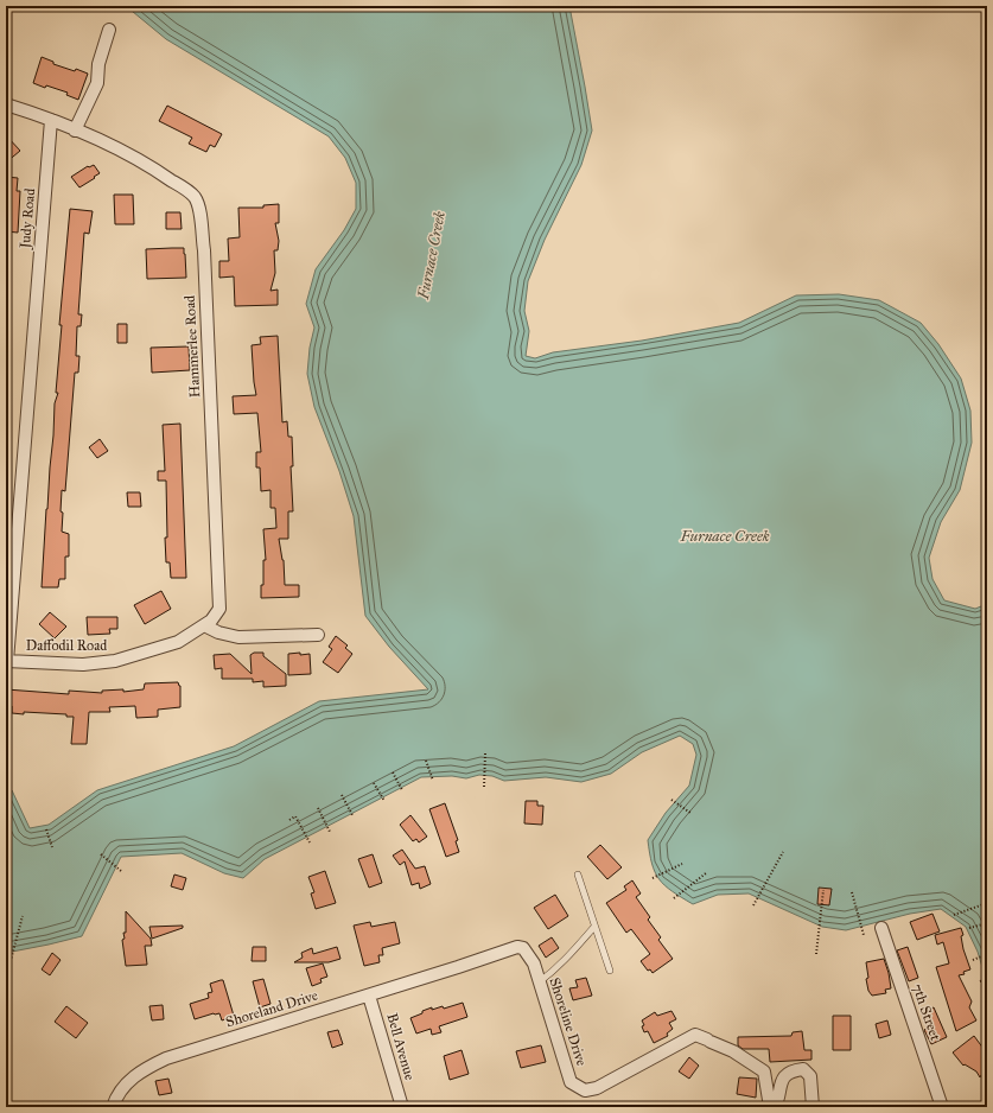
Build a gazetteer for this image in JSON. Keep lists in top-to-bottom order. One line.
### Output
{"streets":{"street":["Judy Road","Hammerlee Road","Daffodil Road","Shoreland Drive","7th Street","Shoreline Drive","Bell Avenue"]},"crossings":[["Judy Road","Hammerlee Road"],["Judy Road","Daffodil Road"],["Hammerlee Road","Daffodil Road"],["Shoreland Drive","Shoreline Drive"],["Shoreland Drive","Bell Avenue"]],"water":["Furnace Creek"]}
